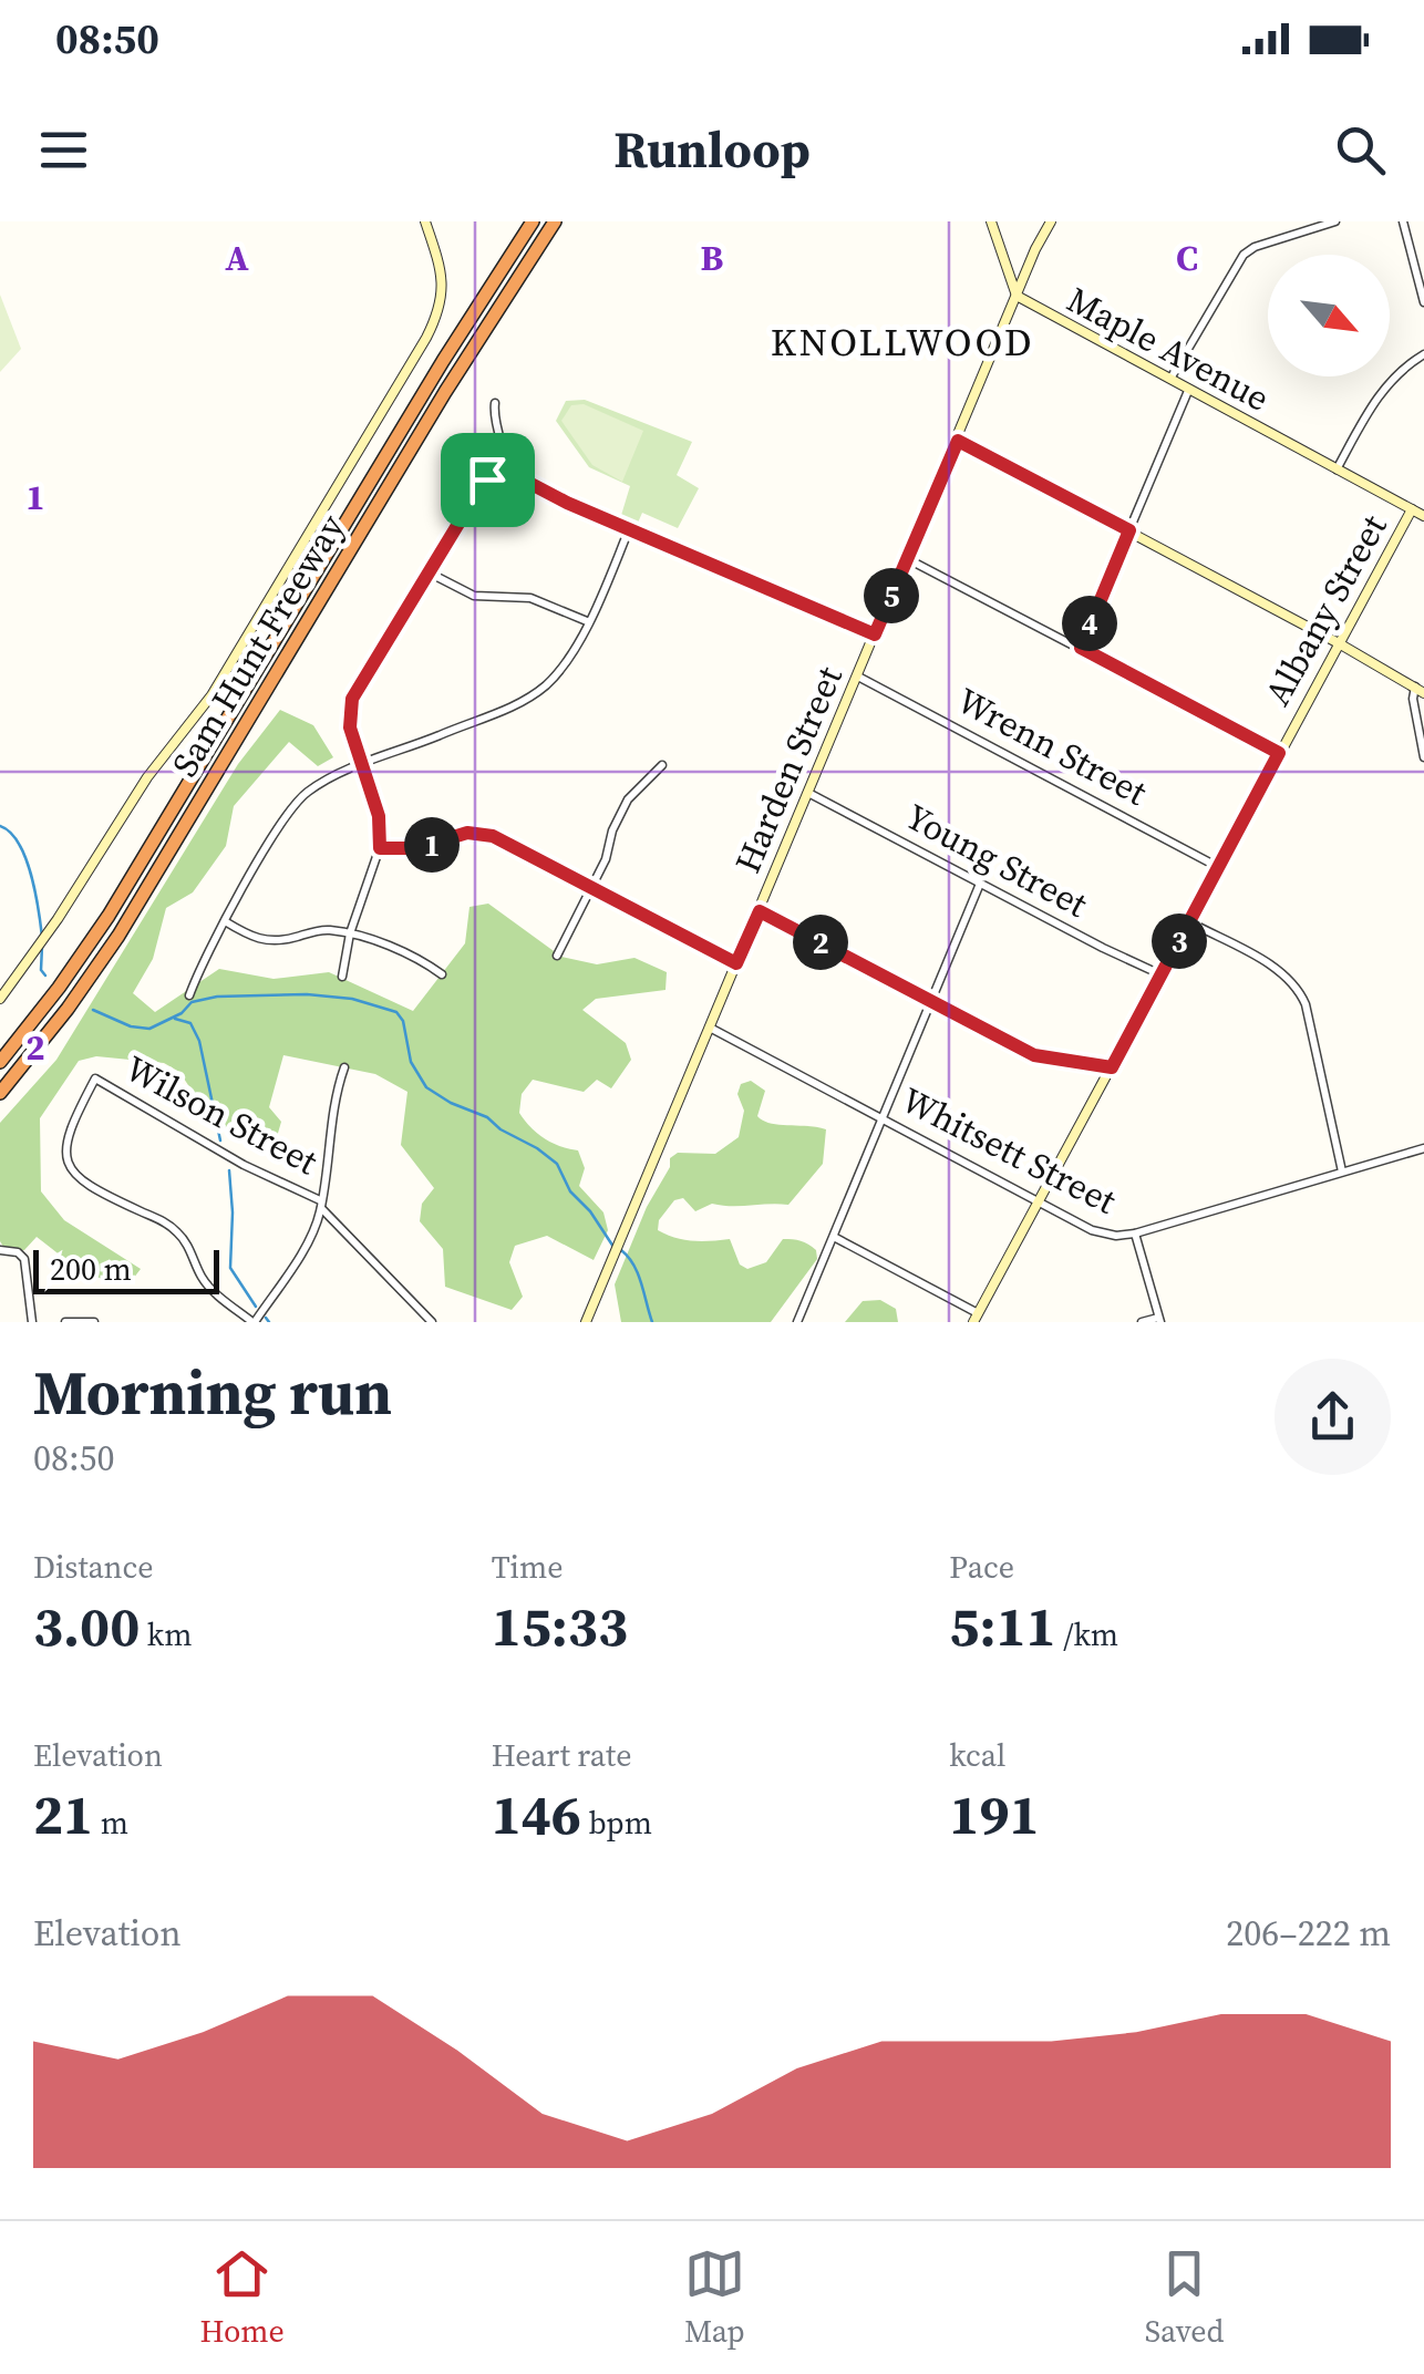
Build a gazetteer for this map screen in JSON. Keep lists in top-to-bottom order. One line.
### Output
{"streets":{"highway":["Sam Hunt Freeway"],"street":["Maple Avenue","Albany Street","Wrenn Street","Harden Street","Young Street","Wilson Street","Whitsett Street"]},"crossings":[["Maple Avenue","Albany Street"],["Maple Avenue","Harden Street"],["Albany Street","Wrenn Street"],["Albany Street","Young Street"],["Albany Street","Whitsett Street"],["Wrenn Street","Harden Street"],["Harden Street","Young Street"],["Harden Street","Whitsett Street"]],"districts":["KNOLLWOOD"],"scale_bar":"200 m","north":"bottom right","page":{"status":"08:50","header":"Runloop","pins":["5","4","1","3","2"],"scale":"200 m","heading":["Morning run","08:50"],"stats":[["Distance","3.00 km"],["Time","15:33"],["Pace","5:11 /km"],["Elevation","21 m"],["Heart rate","146 bpm"],["kcal","191"]],"chart":["Elevation","206–222 m"],"tabs":["Home","Map","Saved"]},"grid":{"columns":["A","B","C"],"rows":["1","2"]}}
